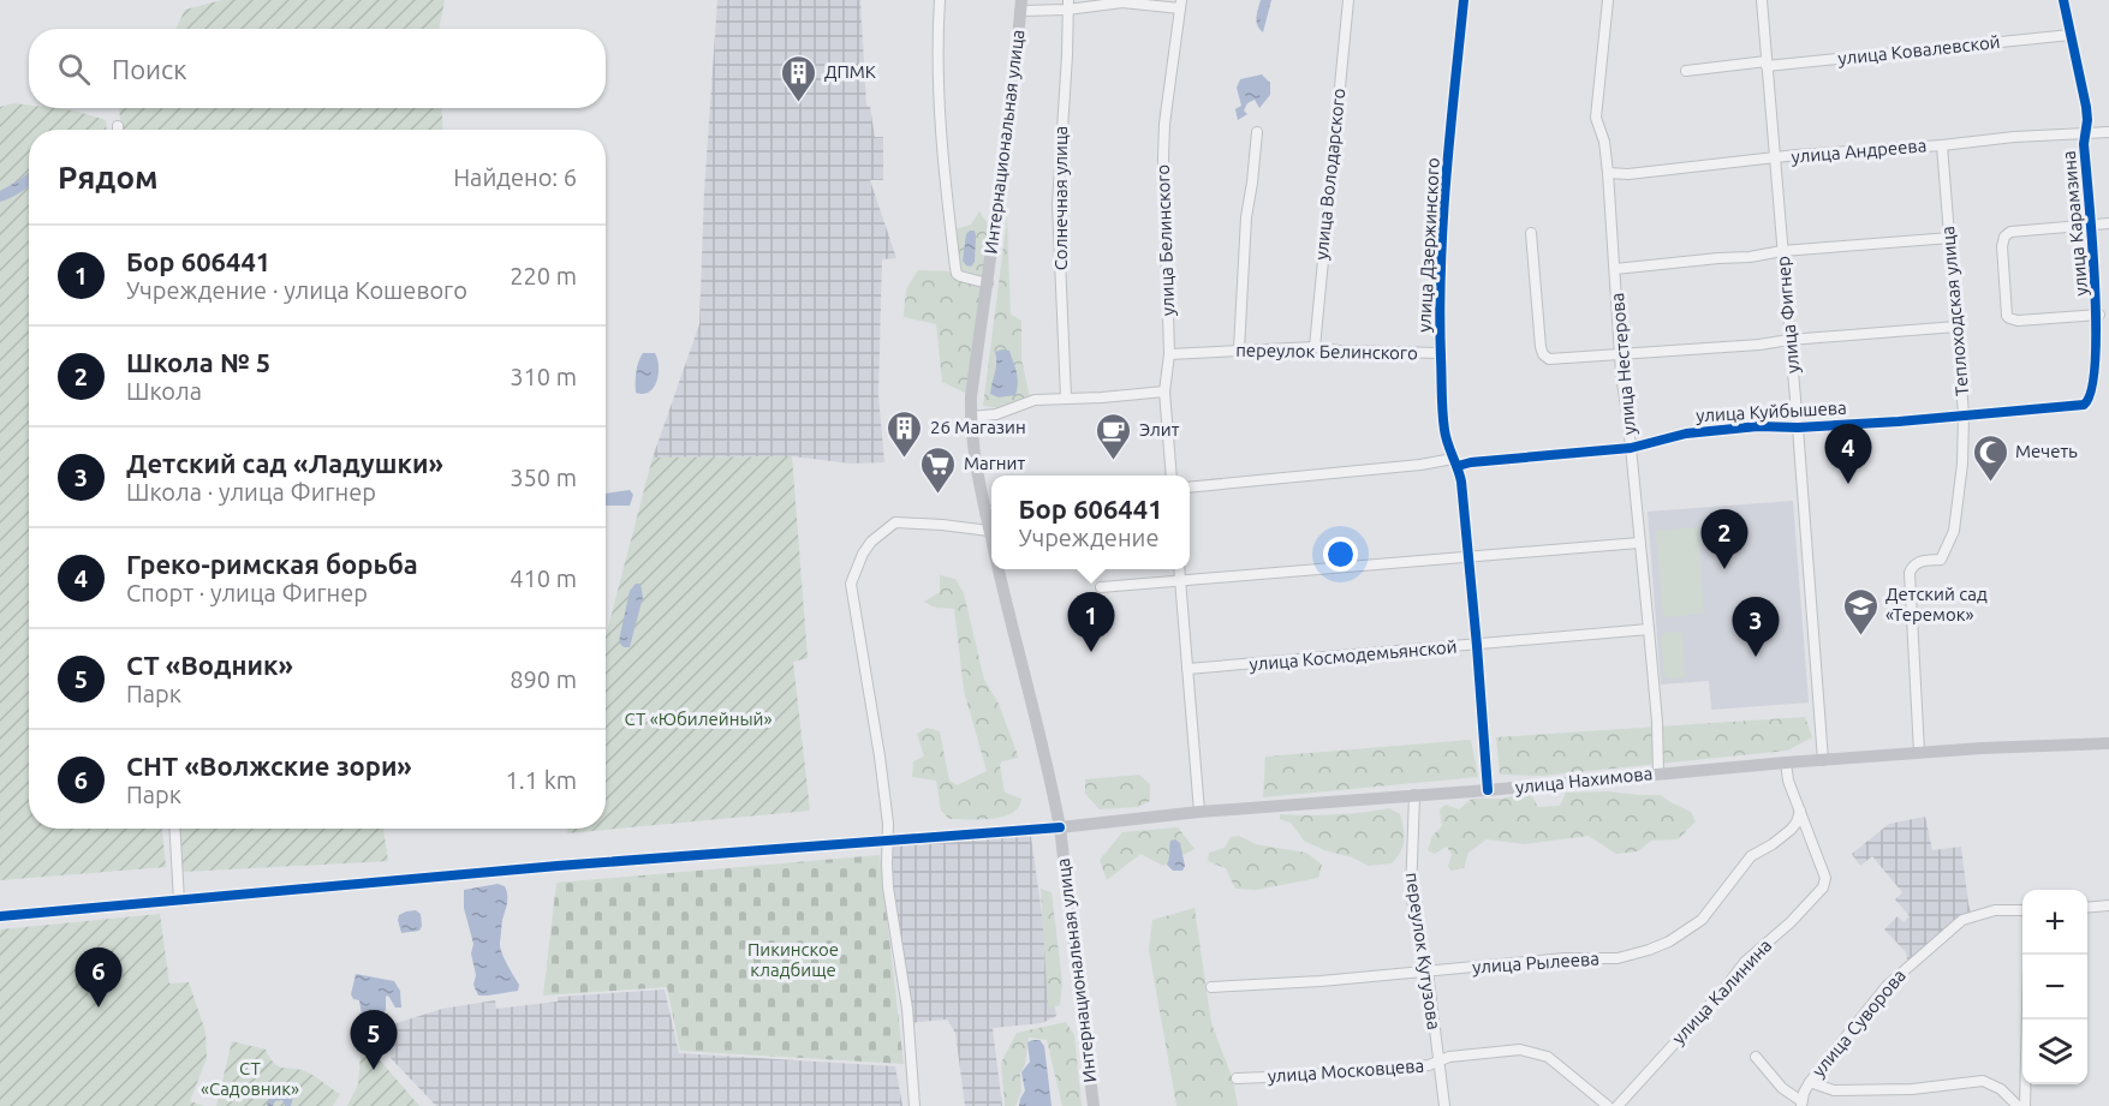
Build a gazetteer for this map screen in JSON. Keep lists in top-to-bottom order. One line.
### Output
{"streets":{"main road":["Интернациональная улица","улица Нахимова"],"street":["улица Ковалевской","улица Андреева","улица Володарского","Солнечная улица","улица Карамзина","улица Белинского","улица Дзержинского","Теплоходская улица","улица Фигнер","переулок Белинского","улица Нестерова","улица Куйбышева","улица Космодемьянской","переулок Кутузова","улица Рылеева","улица Калинина","улица Суворова","улица Московцева"]},"crossings":[["улица Ковалевской","улица Карамзина"],["улица Ковалевской","улица Фигнер"],["Интернациональная улица","улица Нахимова"],["улица Андреева","улица Карамзина"],["улица Андреева","Теплоходская улица"],["улица Андреева","улица Фигнер"],["улица Андреева","улица Нестерова"],["улица Володарского","переулок Белинского"],["улица Карамзина","улица Куйбышева"],["улица Белинского","переулок Белинского"],["улица Дзержинского","переулок Белинского"],["улица Дзержинского","улица Куйбышева"],["улица Дзержинского","улица Космодемьянской"],["улица Дзержинского","улица Нахимова"],["Теплоходская улица","улица Куйбышева"],["Теплоходская улица","улица Нахимова"],["улица Фигнер","улица Куйбышева"],["улица Фигнер","улица Нахимова"],["улица Нестерова","улица Куйбышева"],["улица Нестерова","улица Космодемьянской"],["улица Нестерова","улица Нахимова"],["улица Нахимова","переулок Кутузова"],["переулок Кутузова","улица Рылеева"],["переулок Кутузова","улица Московцева"],["улица Рылеева","улица Калинина"]],"parks":["СТ «Юбилейный»","Пикинское кладбище","СТ «Садовник»"],"places":{"building":["ДПМК","26 Магазин"],"cafe":["Элит"],"mosque":["Мечеть"],"supermarket":["Магнит"],"school or university":["Детский сад «Теремок»"]},"page":{"search":"Поиск","heading":["Рядом","Найдено: 6"],"list":[{"mark":"1","name":"Бор 606441","note":"Учреждение · улица Кошевого","value":"220 m"},{"mark":"2","name":"Школа № 5","note":"Школа","value":"310 m"},{"mark":"3","name":"Детский сад «Ладушки»","note":"Школа · улица Фигнер","value":"350 m"},{"mark":"4","name":"Греко-римская борьба","note":"Спорт · улица Фигнер","value":"410 m"},{"mark":"5","name":"СТ «Водник»","note":"Парк","value":"890 m"},{"mark":"6","name":"СНТ «Волжские зори»","note":"Парк","value":"1.1 km"}],"pins":["4","2","1","3","6","5"],"popup":["Бор 606441","Учреждение"],"map_buttons":["+","−"]}}
